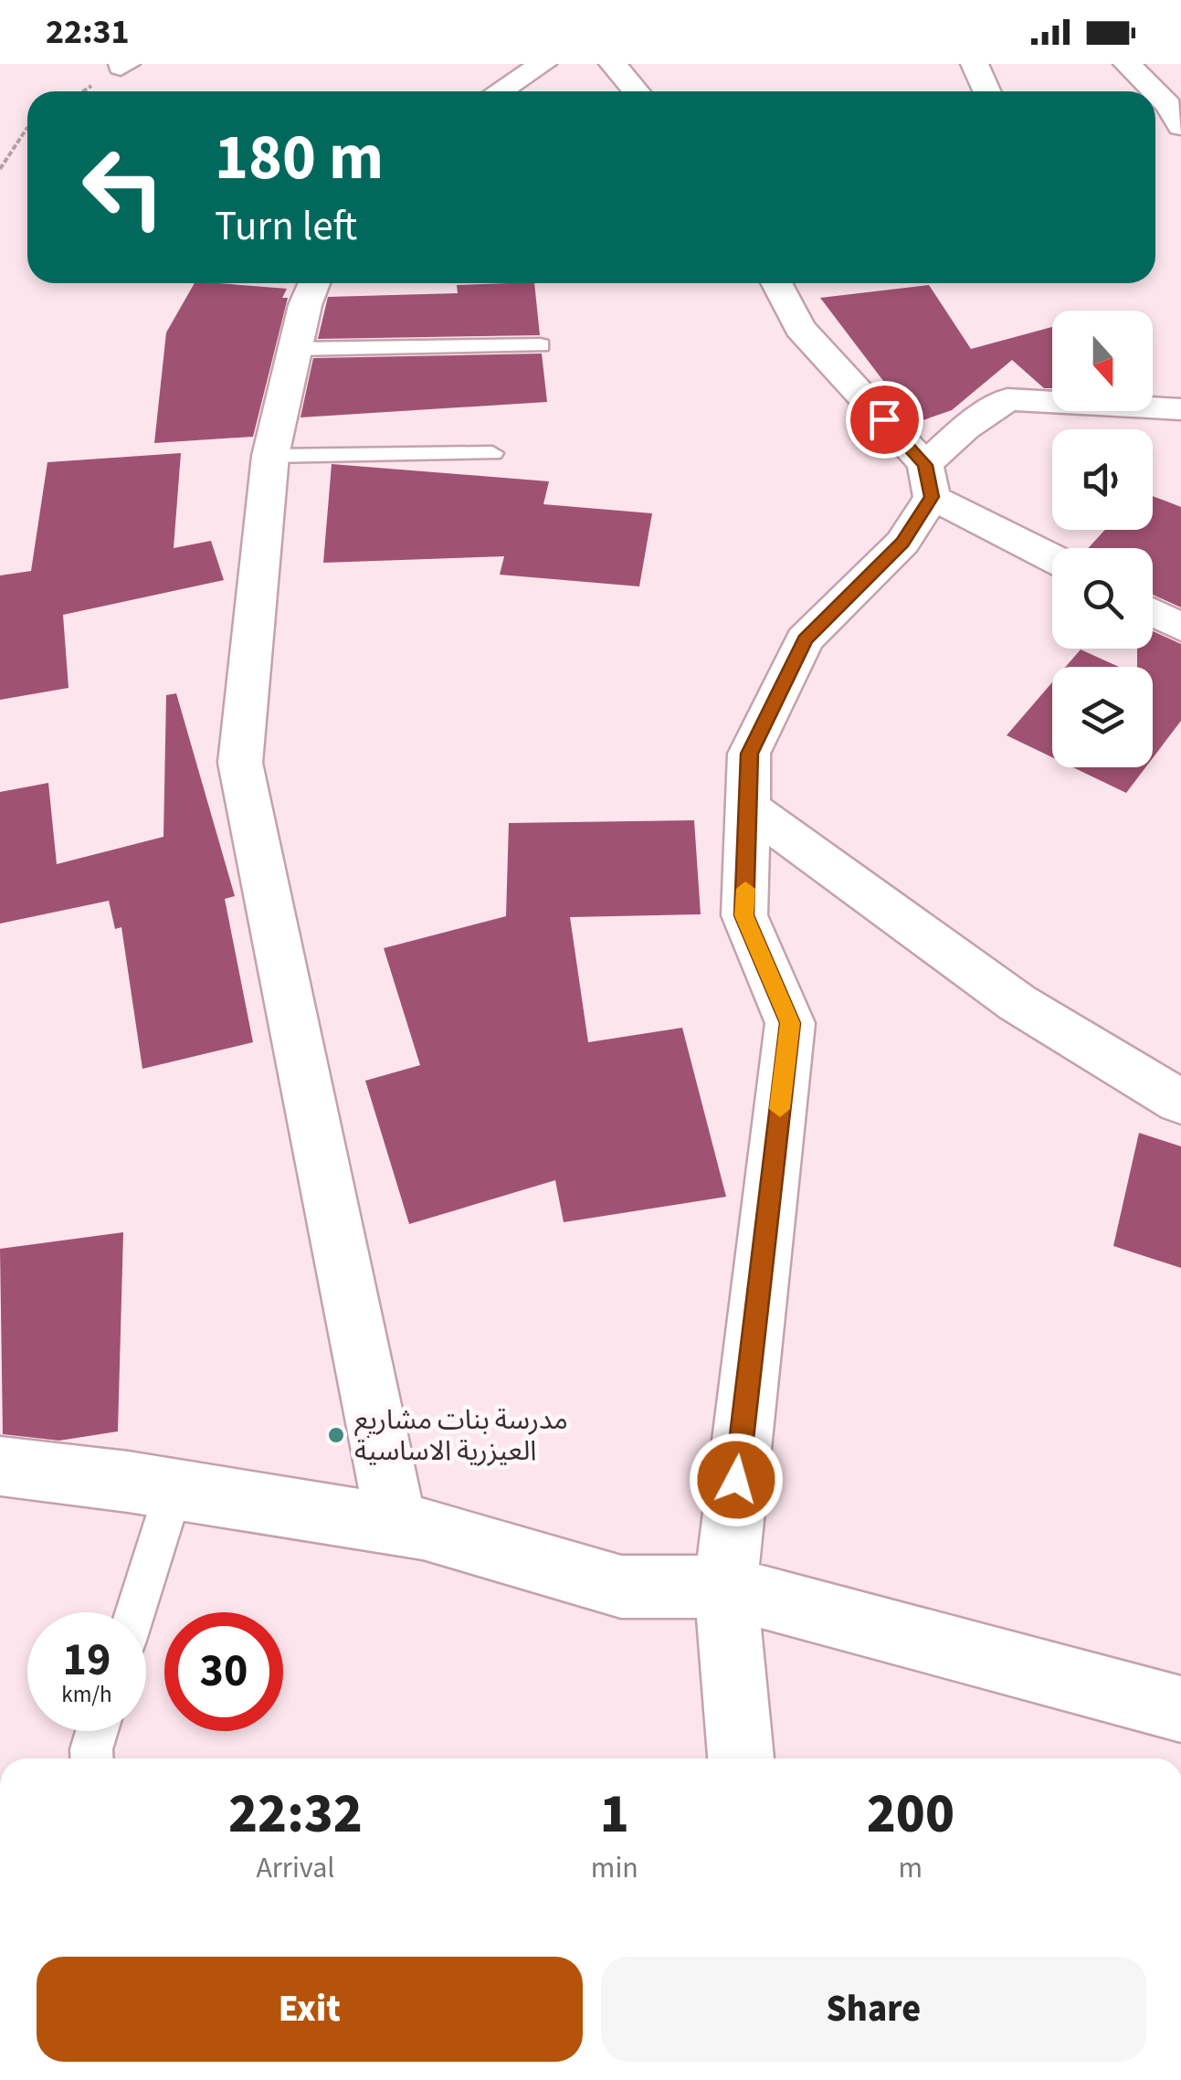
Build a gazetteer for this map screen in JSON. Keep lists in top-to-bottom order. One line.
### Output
{"places":["مدرسة بنات مشاريع العيزرية الاساسية"],"north":"bottom","page":{"status":"22:31","turn":["180 m","Turn left"],"speed":"19 km/h","limit":"30","eta":["22:32","Arrival","1","min","200","m"],"buttons":["Exit","Share"]}}
